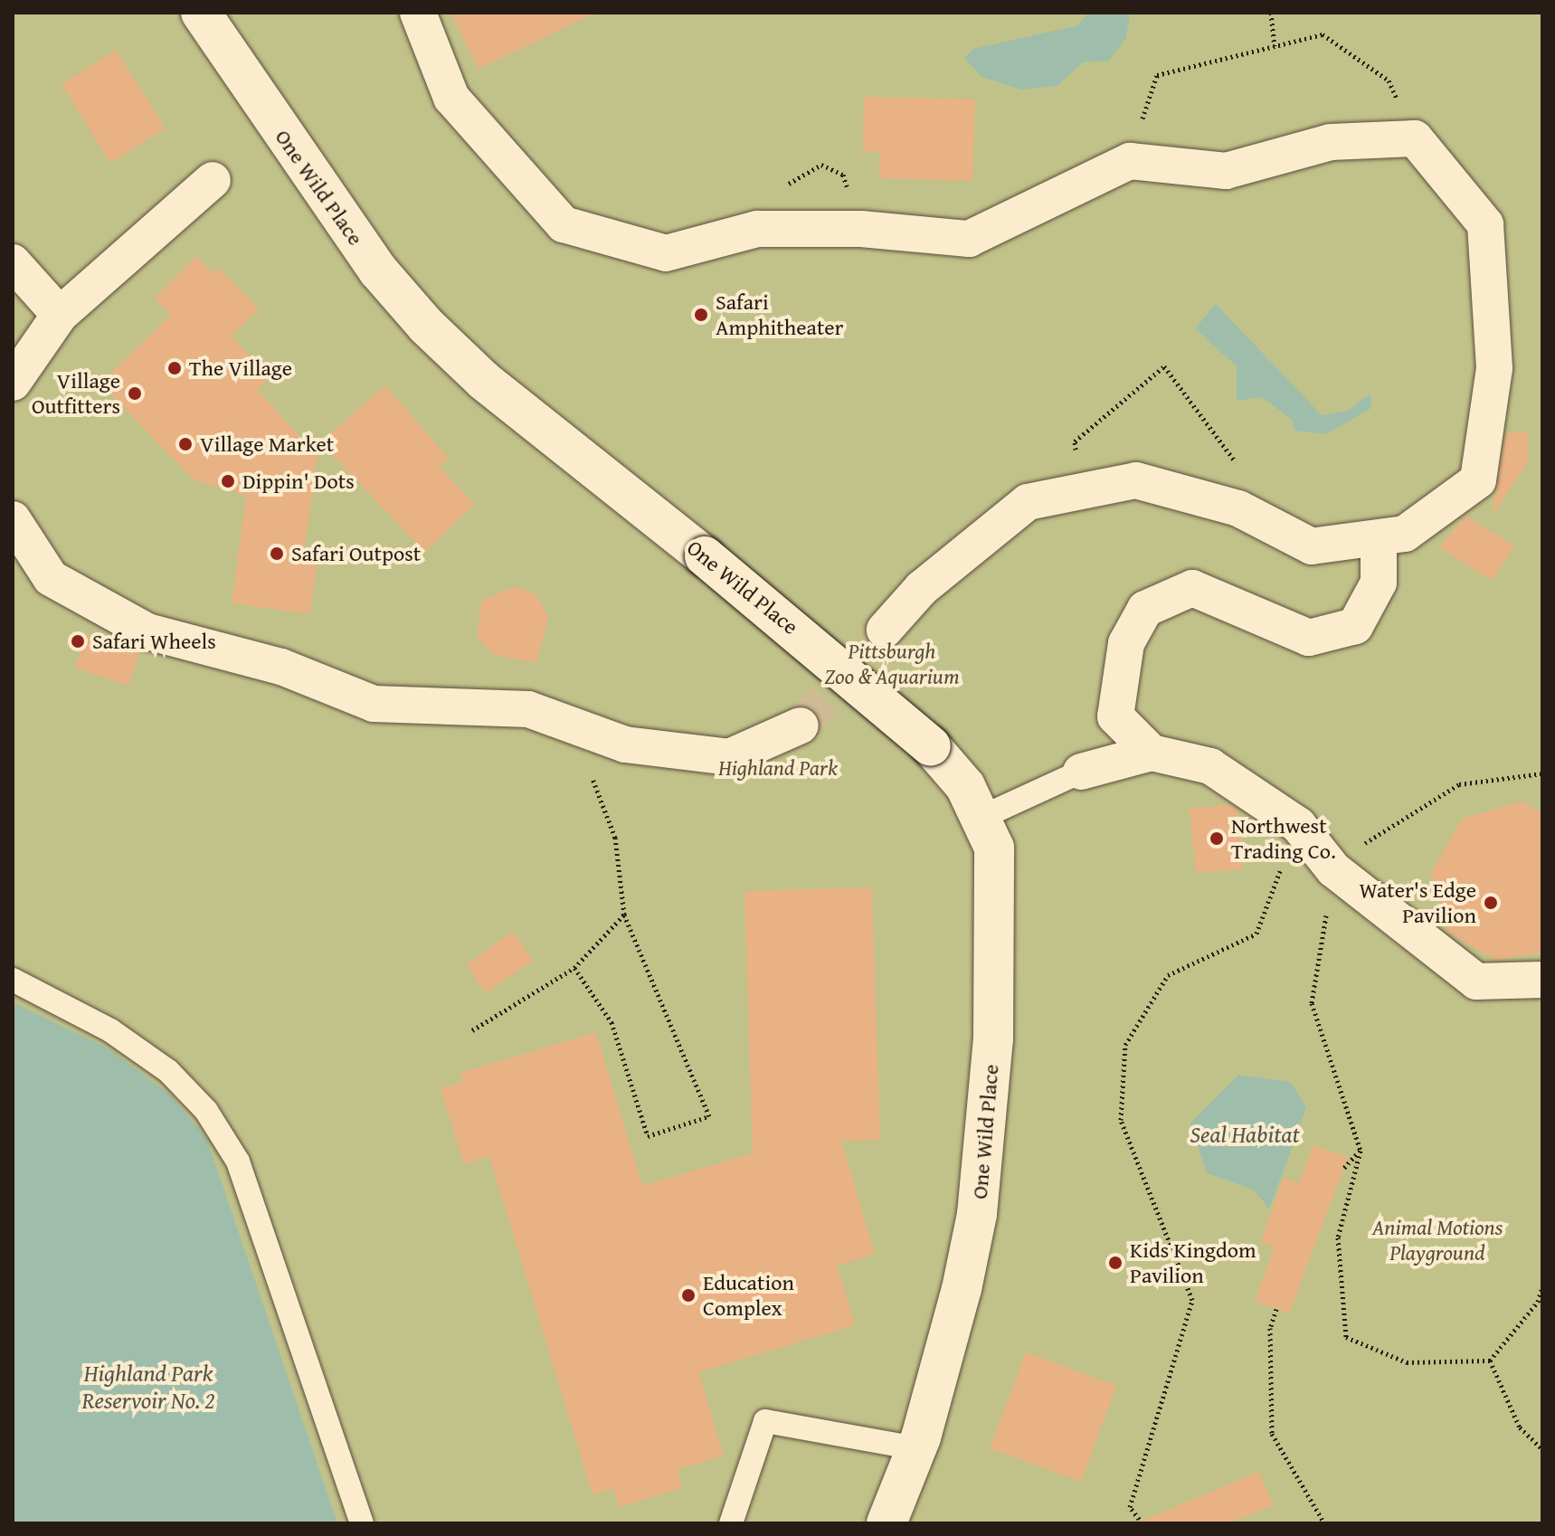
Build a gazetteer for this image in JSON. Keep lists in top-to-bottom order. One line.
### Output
{"streets":{"main road":["One Wild Place"]},"water":["Seal Habitat","Highland Park Reservoir No. 2"],"parks":["Pittsburgh Zoo & Aquarium","Highland Park","Animal Motions Playground"],"places":["Safari Amphitheater","The Village","Village Outfitters","Village Market","Dippin' Dots","Safari Outpost","Safari Wheels","Northwest Trading Co.","Water's Edge Pavilion","Kids Kingdom Pavilion","Education Complex"]}
